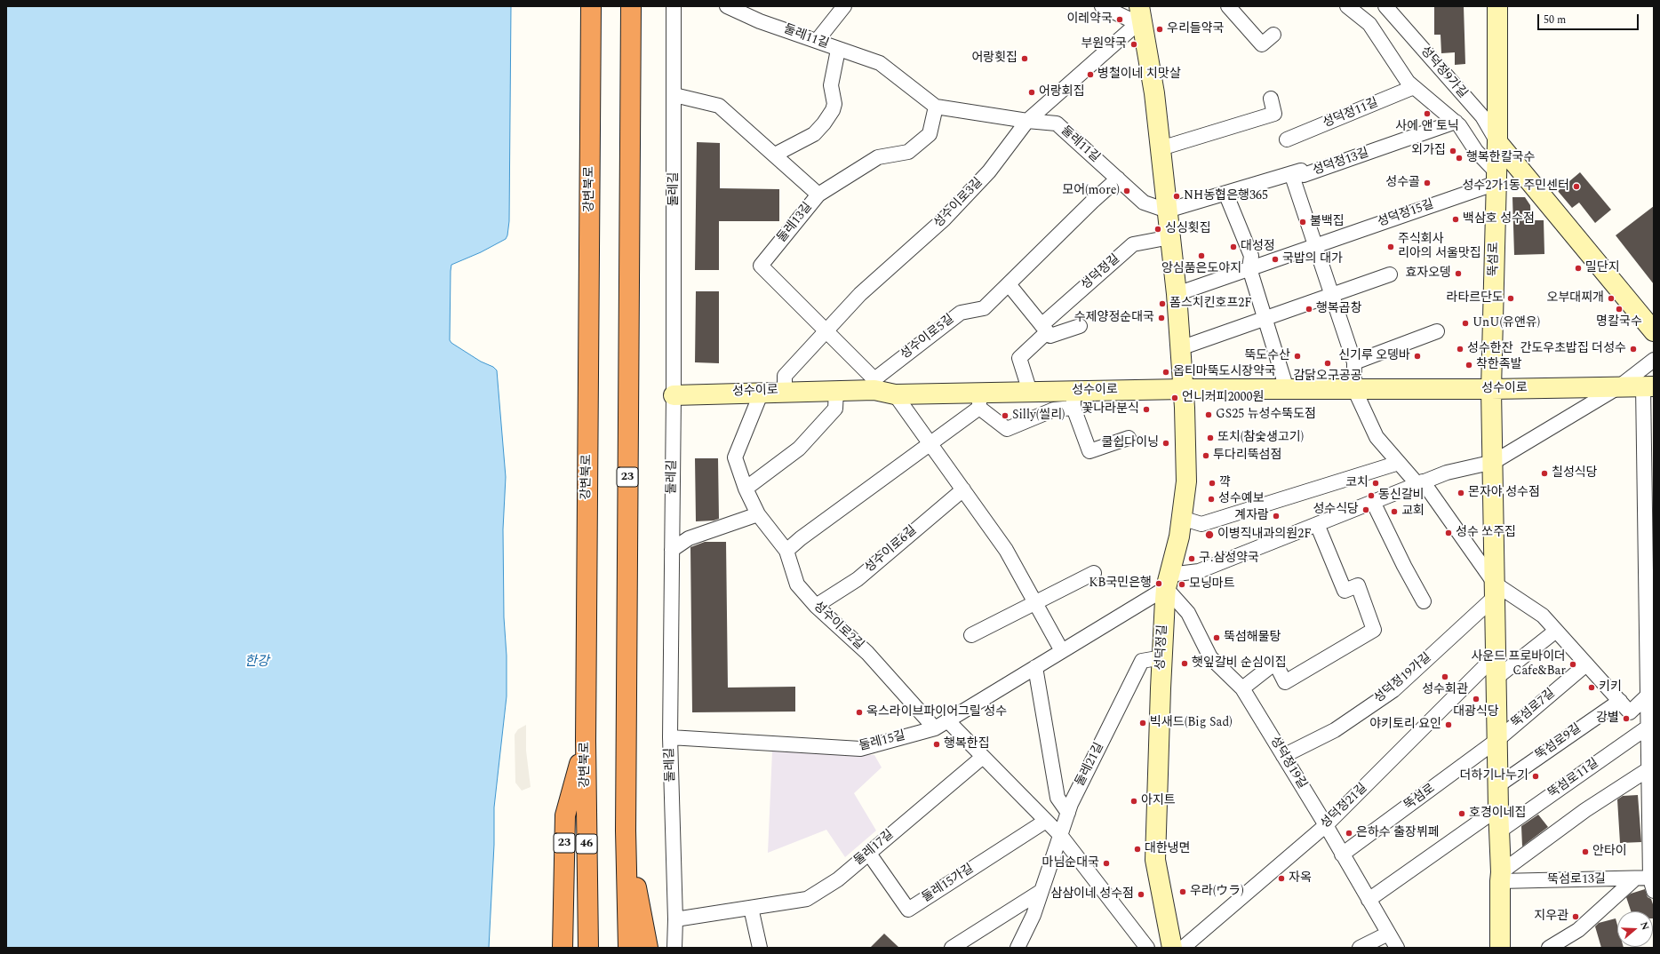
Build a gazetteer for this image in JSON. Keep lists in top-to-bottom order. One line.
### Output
{"streets":{"highway":["강변북로","23","46"],"street":["둘레11길","성덕정9가길","성덕정11길","성덕정13길","둘레길","성수이로3길","성덕정15길","둘레13길","뚝섬로","성덕정길","성수이로5길","성수이로","성수이로6길","성수이로2길","성덕정19가길","뚝섬로7길","둘레15길","뚝섬로9길","성덕정19길","둘레21길","뚝섬로11길","성덕정21길","둘레17길","뚝섬로13길","둘레15가길"]},"crossings":[["둘레11길","성덕정13길"],["둘레11길","성수이로3길"],["둘레11길","성덕정길"],["둘레11길","성수이로5길"],["성덕정9가길","뚝섬로"],["성덕정13길","성덕정길"],["강변북로","23"],["둘레길","둘레13길"],["둘레길","성수이로"],["둘레길","둘레15길"],["둘레길","둘레17길"],["성수이로3길","둘레13길"],["성수이로3길","성덕정길"],["성수이로3길","성수이로"],["성덕정15길","뚝섬로"],["성덕정15길","성덕정길"],["둘레13길","성수이로5길"],["둘레13길","성수이로"],["뚝섬로","성수이로"],["뚝섬로","성덕정19가길"],["뚝섬로","뚝섬로7길"],["뚝섬로","뚝섬로9길"],["뚝섬로","성덕정19길"],["뚝섬로","뚝섬로11길"],["뚝섬로","성덕정21길"],["뚝섬로","뚝섬로13길"],["성덕정길","성수이로"],["성덕정길","둘레15길"],["성덕정길","성덕정19길"],["성덕정길","둘레21길"],["성수이로5길","성수이로"],["성수이로","성수이로2길"],["성수이로6길","성수이로2길"],["성수이로2길","둘레15길"],["성덕정19가길","성덕정19길"],["둘레15길","성덕정19길"],["성덕정19길","성덕정21길"],["둘레17길","둘레15가길"]],"water":["한강"],"places":["이레약국","우리들약국","부원약국","어랑횟집","병철이네 치맛살","어랑회집","사에 앤 토닉","외가집","행복한칼국수","성수골","성수2가1동 주민센터","모어(more)","NH농협은행365","백삼호 성수점","불백집","싱싱횟집","대성정","주식회사 리아의 서울맛집","앙심품은도야지","국밥의 대가","밀단지","효자오뎅","라타르단도","오부대찌개","폼스치킨호프2F","행복곱창","명칼국수","수제양정순대국","UnU(유앤유)","성수한잔","간도우초밥집 더성수","뚝도수산","신기루 오뎅바","감닭오구공공","착한족발","옵티마뚝도시장약국","언니커피2000원","꽃나라분식","GS25 뉴성수뚝도점","Silly(씰리)","또치(참숯생고기)","쿨쉽다이닝","투다리뚝섬점","칠성식당","꺅","코치","몬자야 성수점","동신갈비","성수예보","성수식당","교회","계자람","성수 쏘주집","이병직내과의원2F","구.삼성약국","KB국민은행","모닝마트","뚝섬해물탕","햇잎갈비 순심이집","사운드 프로바이더 Cafe&Bar","성수회관","키키","대광식당","옥스라이브파이어그릴 성수","강별","빅새드(Big Sad)","야키토리 요인","행복한집","더하기나누기","아지트","호경이네집","은하수 출장뷔페","대한냉면","안타이","마님순대국","자옥","우라(ウラ)","삼삼이네 성수점","지우관"],"scale_bar":"50 m","north":"right"}
